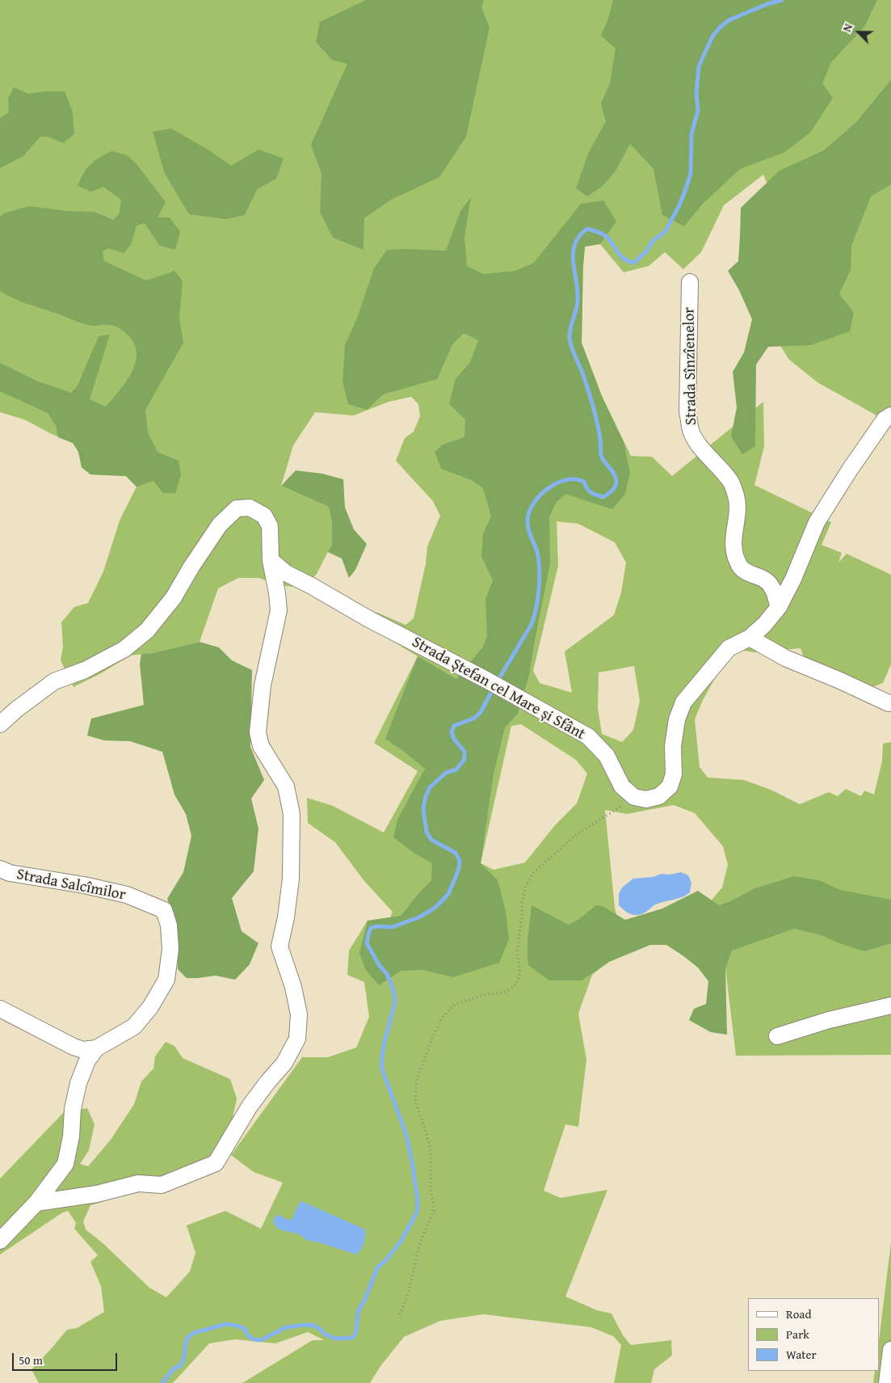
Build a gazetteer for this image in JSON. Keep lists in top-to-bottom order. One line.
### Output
{"streets":{"street":["Strada Sînzîenelor","Strada Ștefan cel Mare și Sfânt","Strada Salcîmilor"]},"legend":["Road","Park","Water"],"scale_bar":"50 m","north":"top left"}
